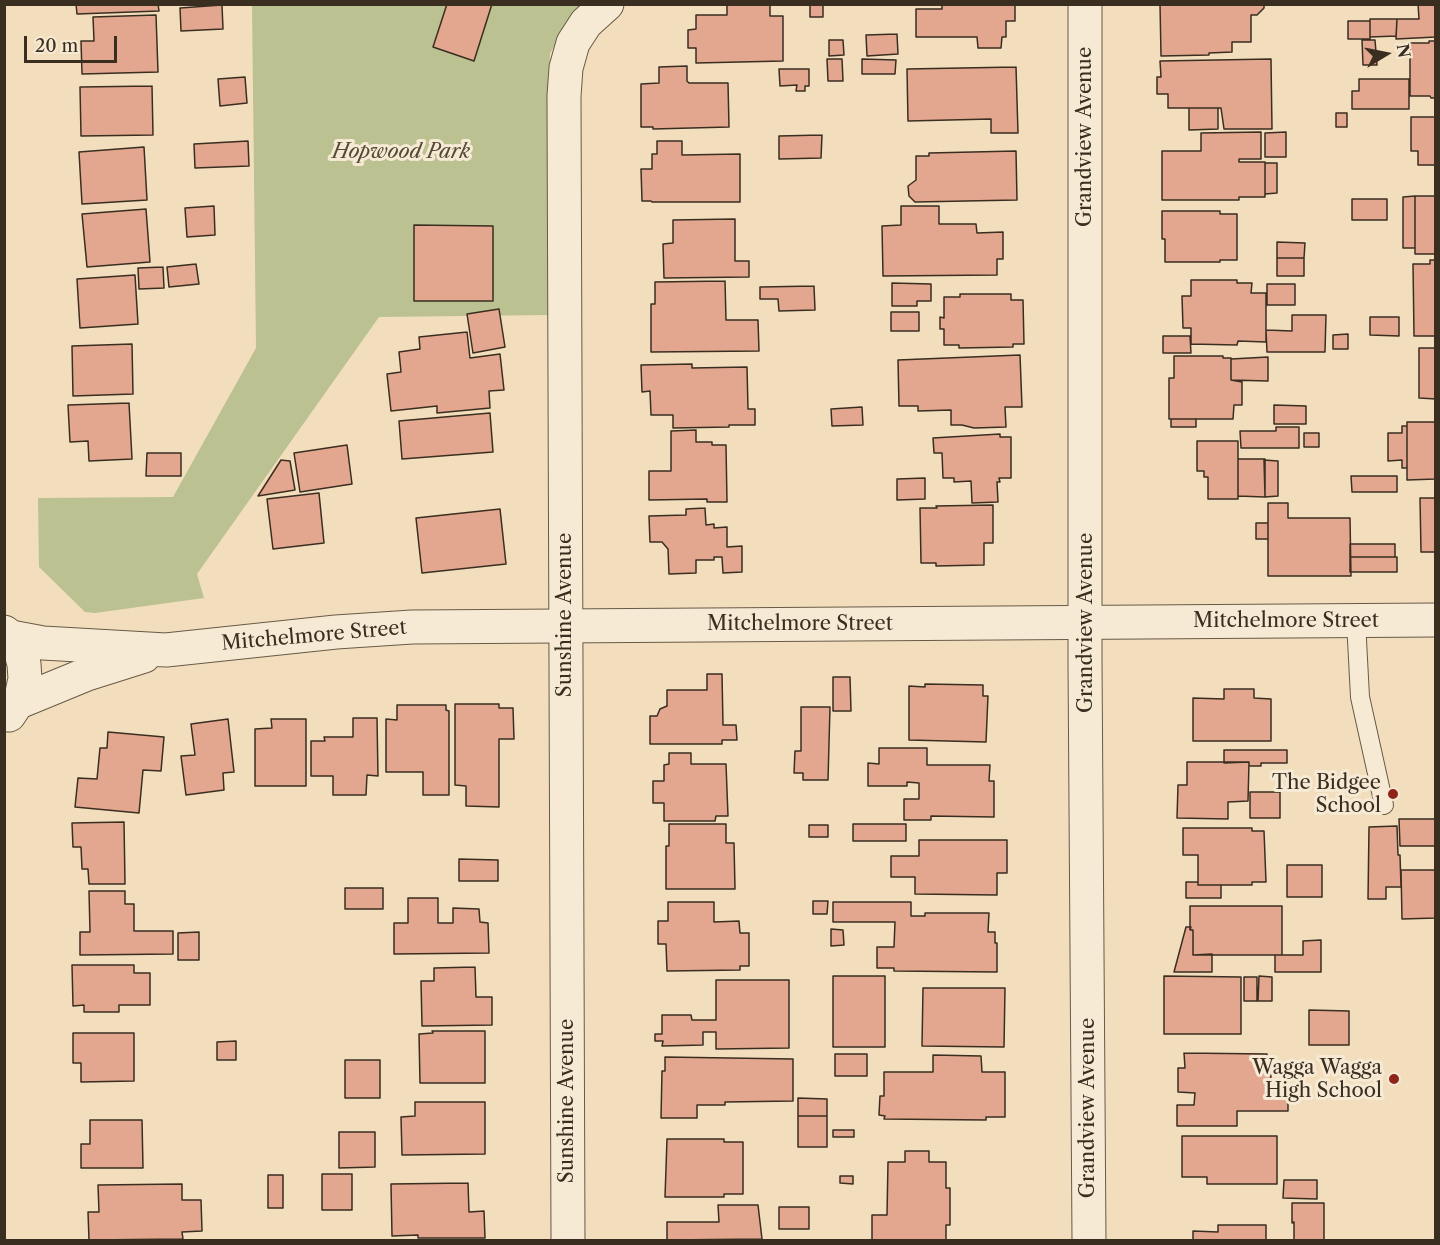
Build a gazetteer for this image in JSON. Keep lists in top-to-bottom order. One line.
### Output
{"streets":{"street":["Grandview Avenue","Sunshine Avenue","Mitchelmore Street"]},"crossings":[["Grandview Avenue","Mitchelmore Street"],["Sunshine Avenue","Mitchelmore Street"]],"parks":["Hopwood Park"],"places":["The Bidgee School","Wagga Wagga High School"],"scale_bar":"20 m","north":"right"}
